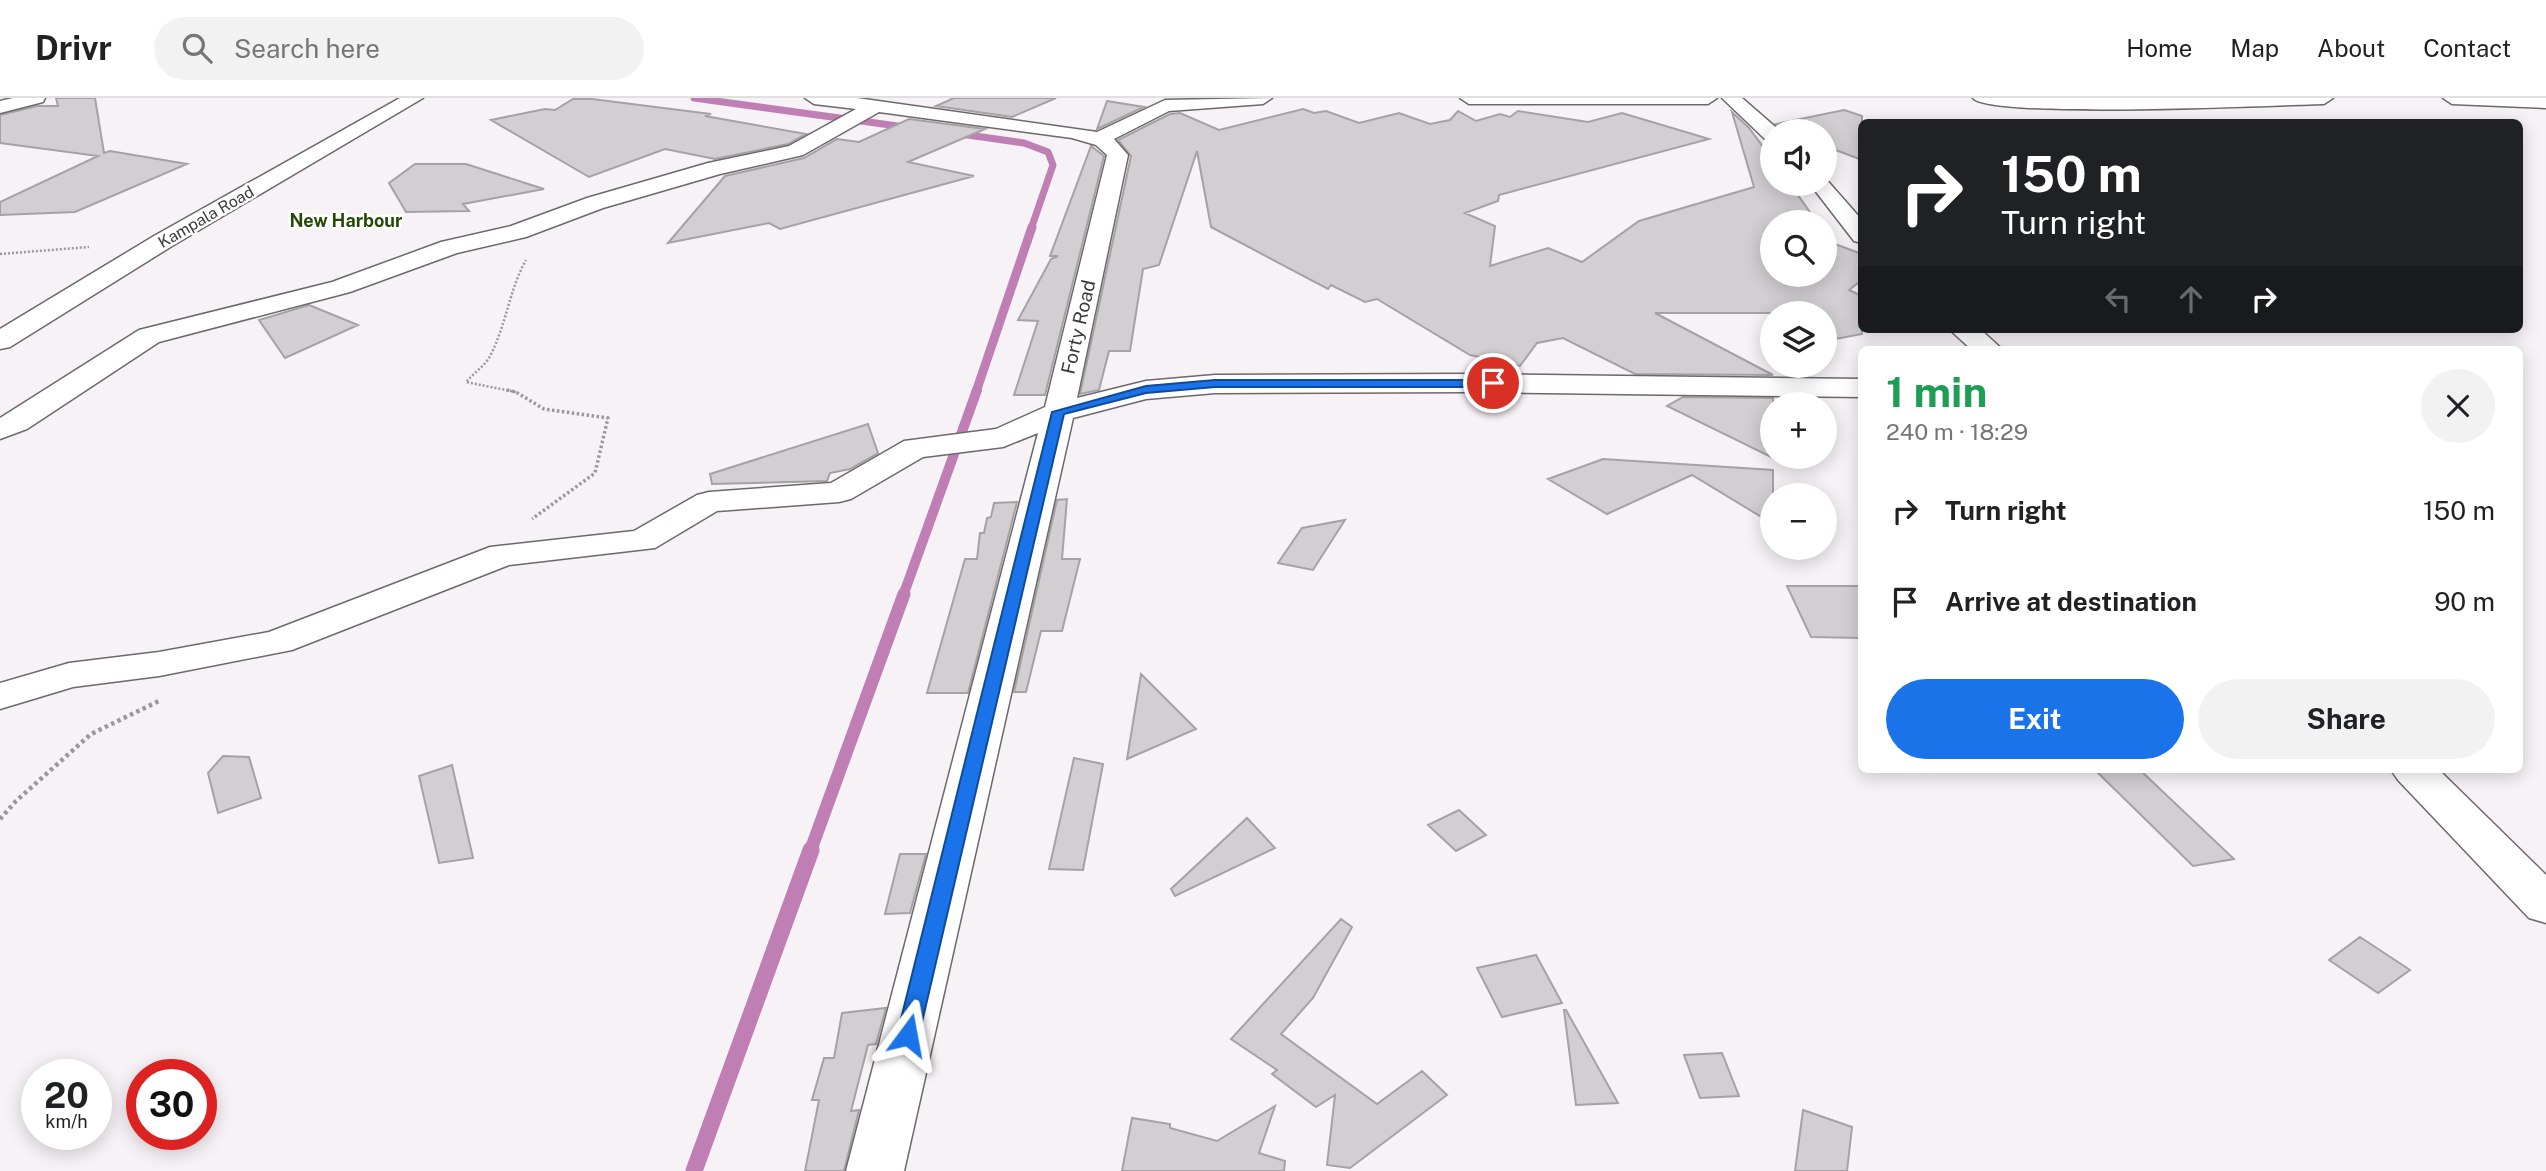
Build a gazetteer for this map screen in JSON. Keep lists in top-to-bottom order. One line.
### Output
{"streets":{"street":["Kampala Road","Forty Road"]},"districts":["New Harbour"],"page":{"header":"Drivr","search":"Search here","nav":["Home","Map","About","Contact"],"map_buttons":["+","−"],"turn":["150 m","Turn right"],"heading":["1 min","240 m · 18:29"],"list":[{"name":"Turn right","value":"150 m"},{"name":"Arrive at destination","value":"90 m"}],"buttons":["Exit","Share"],"speed":"20 km/h","limit":"30"}}
